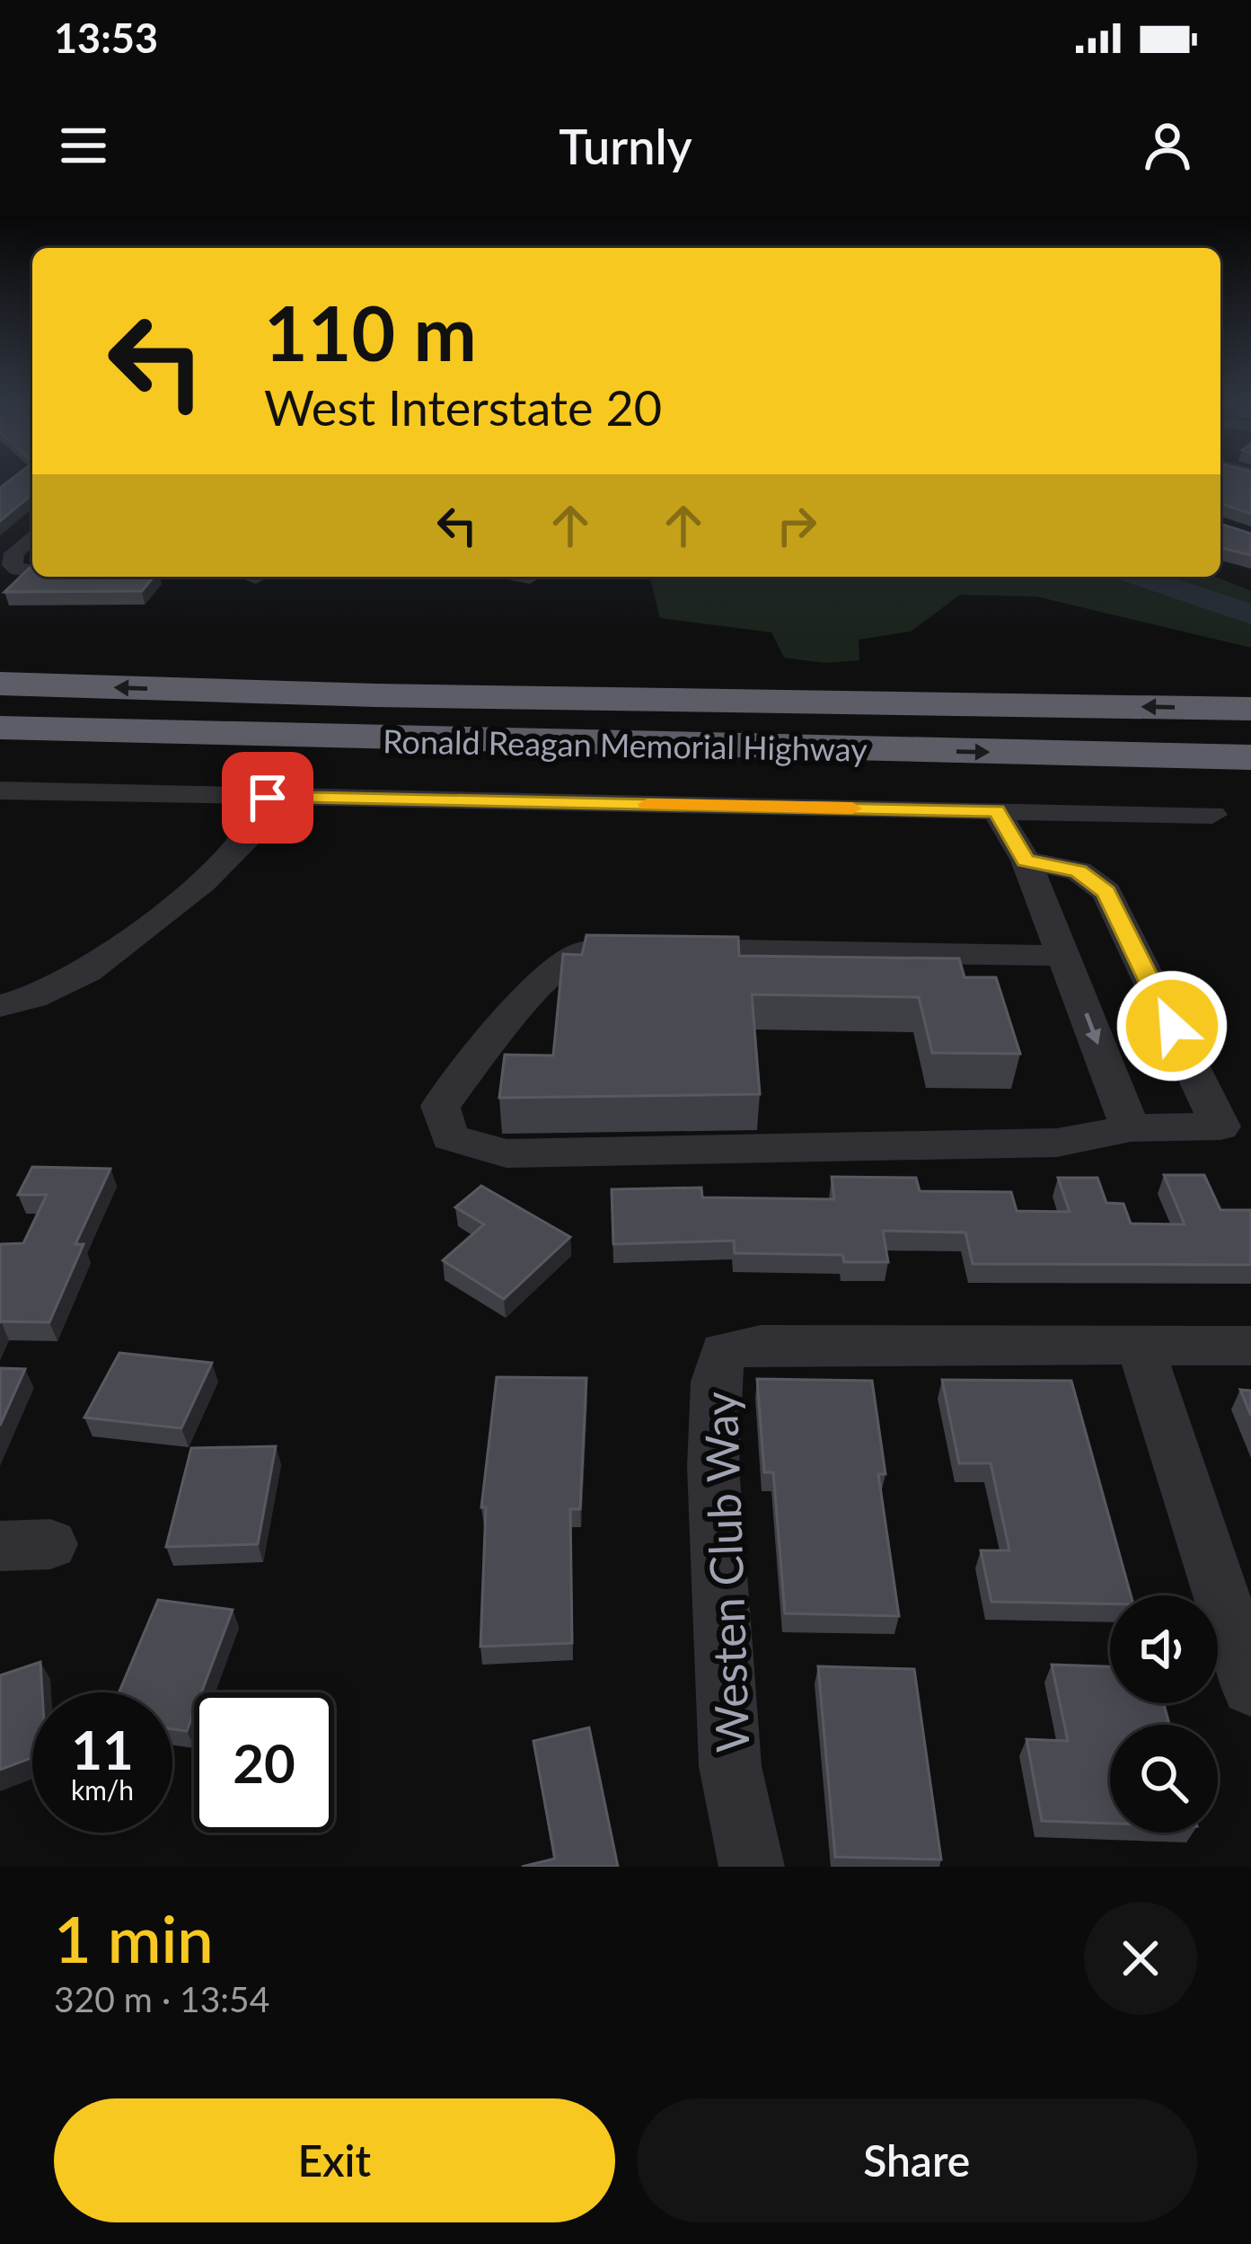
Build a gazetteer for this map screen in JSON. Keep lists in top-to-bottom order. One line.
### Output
{"streets":{"highway":["Ronald Reagan Memorial Highway"],"street":["Westen Club Way"]},"page":{"status":"13:53","header":"Turnly","turn":["110 m","West Interstate 20"],"speed":"11 km/h","limit":"20","heading":["1 min","320 m · 13:54"],"buttons":["Exit","Share"]}}
